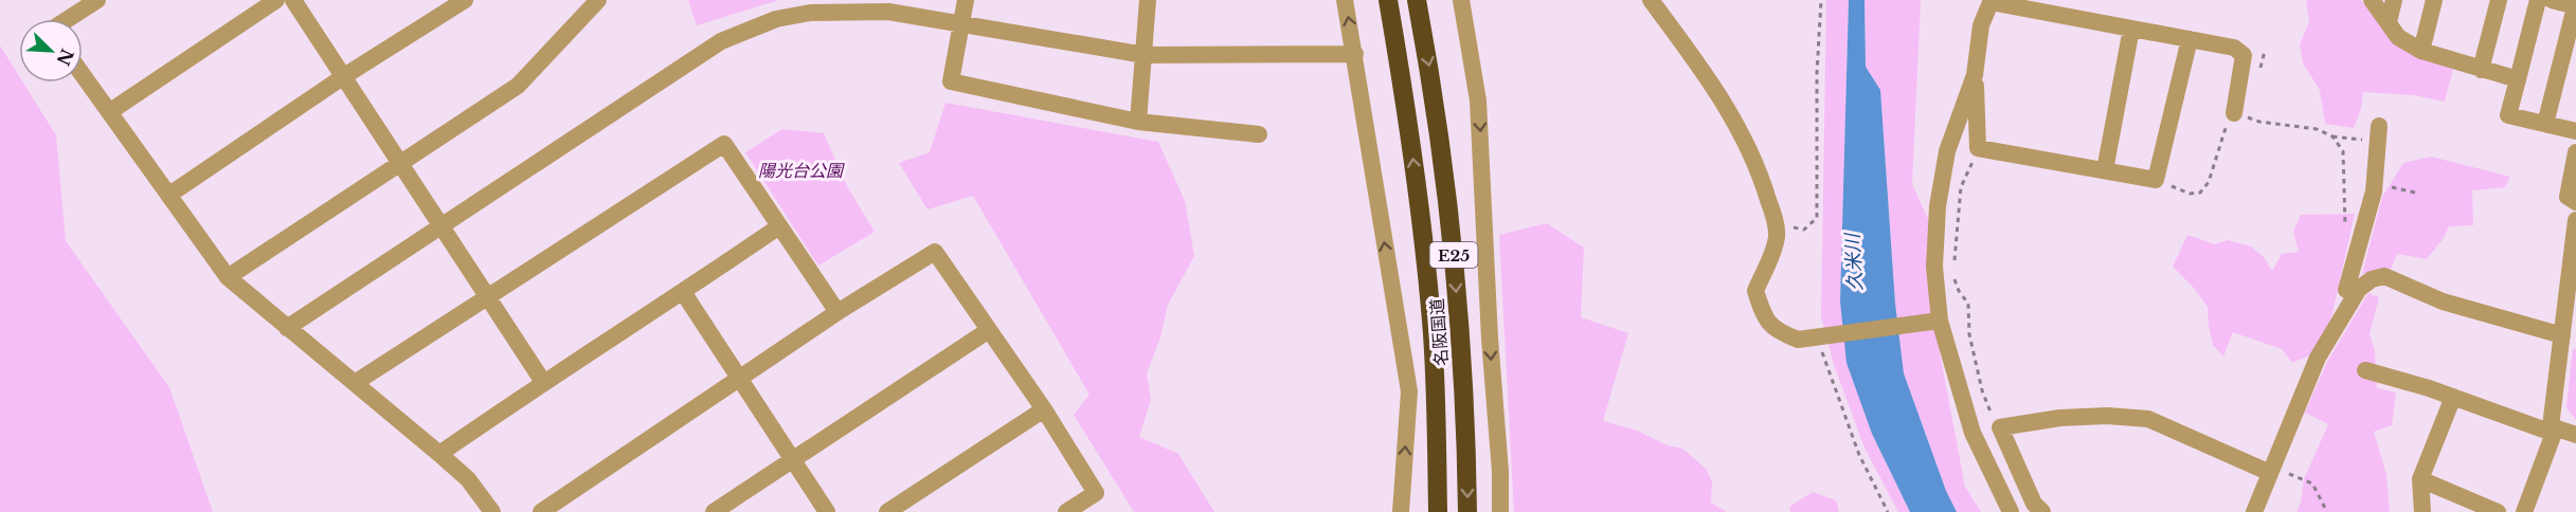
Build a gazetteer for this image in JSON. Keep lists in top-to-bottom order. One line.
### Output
{"streets":{"highway":["E25","名阪国道"]},"water":["久米川"],"parks":["陽光台公園"],"north":"bottom right"}
